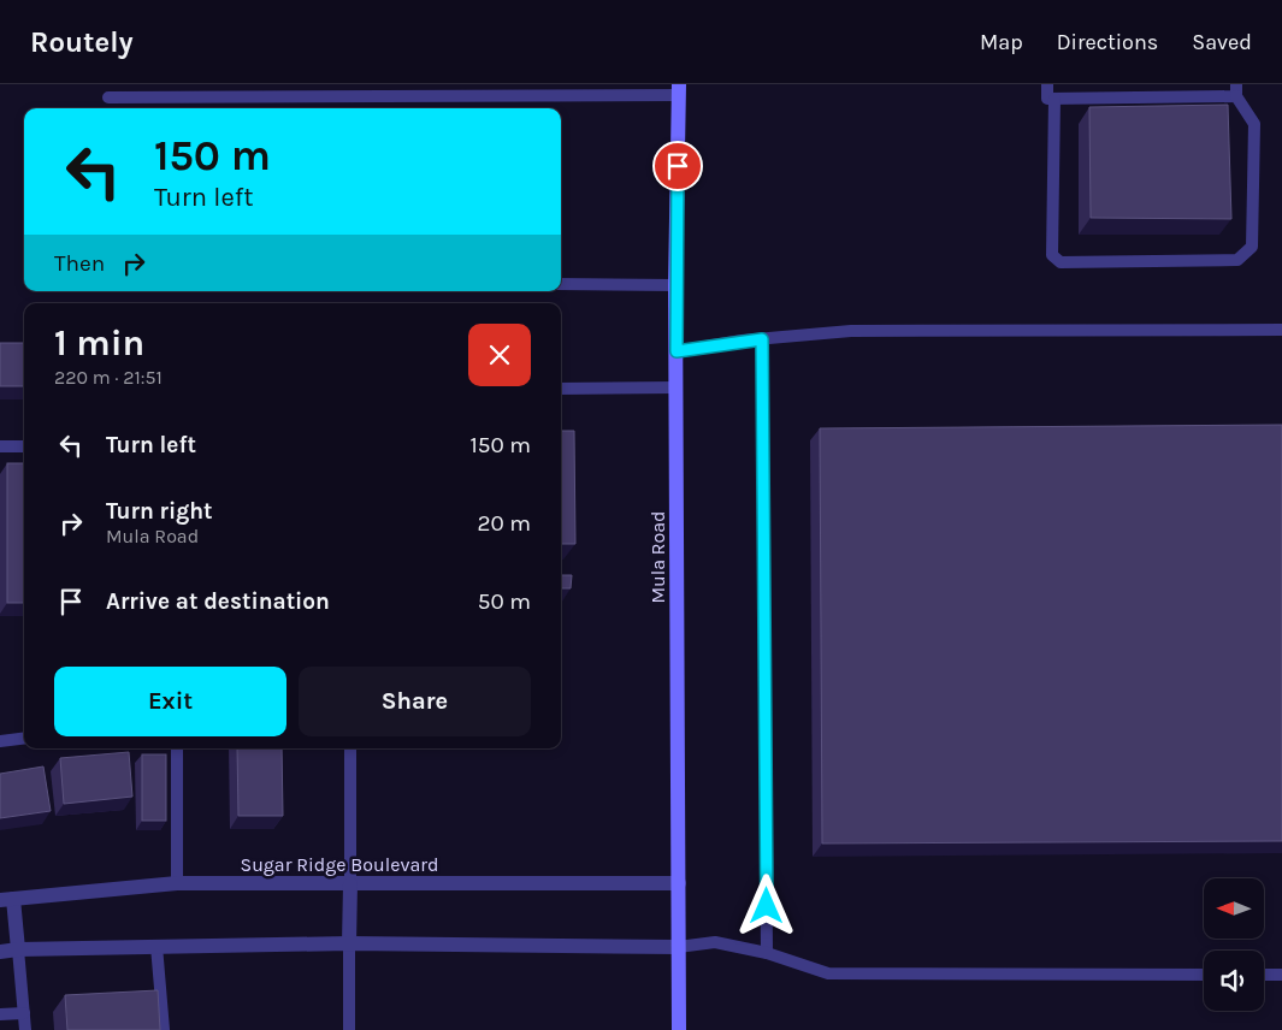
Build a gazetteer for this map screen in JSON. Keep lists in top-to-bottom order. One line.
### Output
{"streets":{"street":["Mula Road","Sugar Ridge Boulevard"]},"crossings":[["Mula Road","Sugar Ridge Boulevard"]],"north":"left","page":{"header":"Routely","nav":["Map","Directions","Saved"],"turn":["150 m","Turn left"],"then":"Then","heading":["1 min","220 m · 21:51"],"list":[{"name":"Turn left","value":"150 m"},{"name":"Turn right","note":"Mula Road","value":"20 m"},{"name":"Arrive at destination","value":"50 m"}],"buttons":["Exit","Share"]}}
